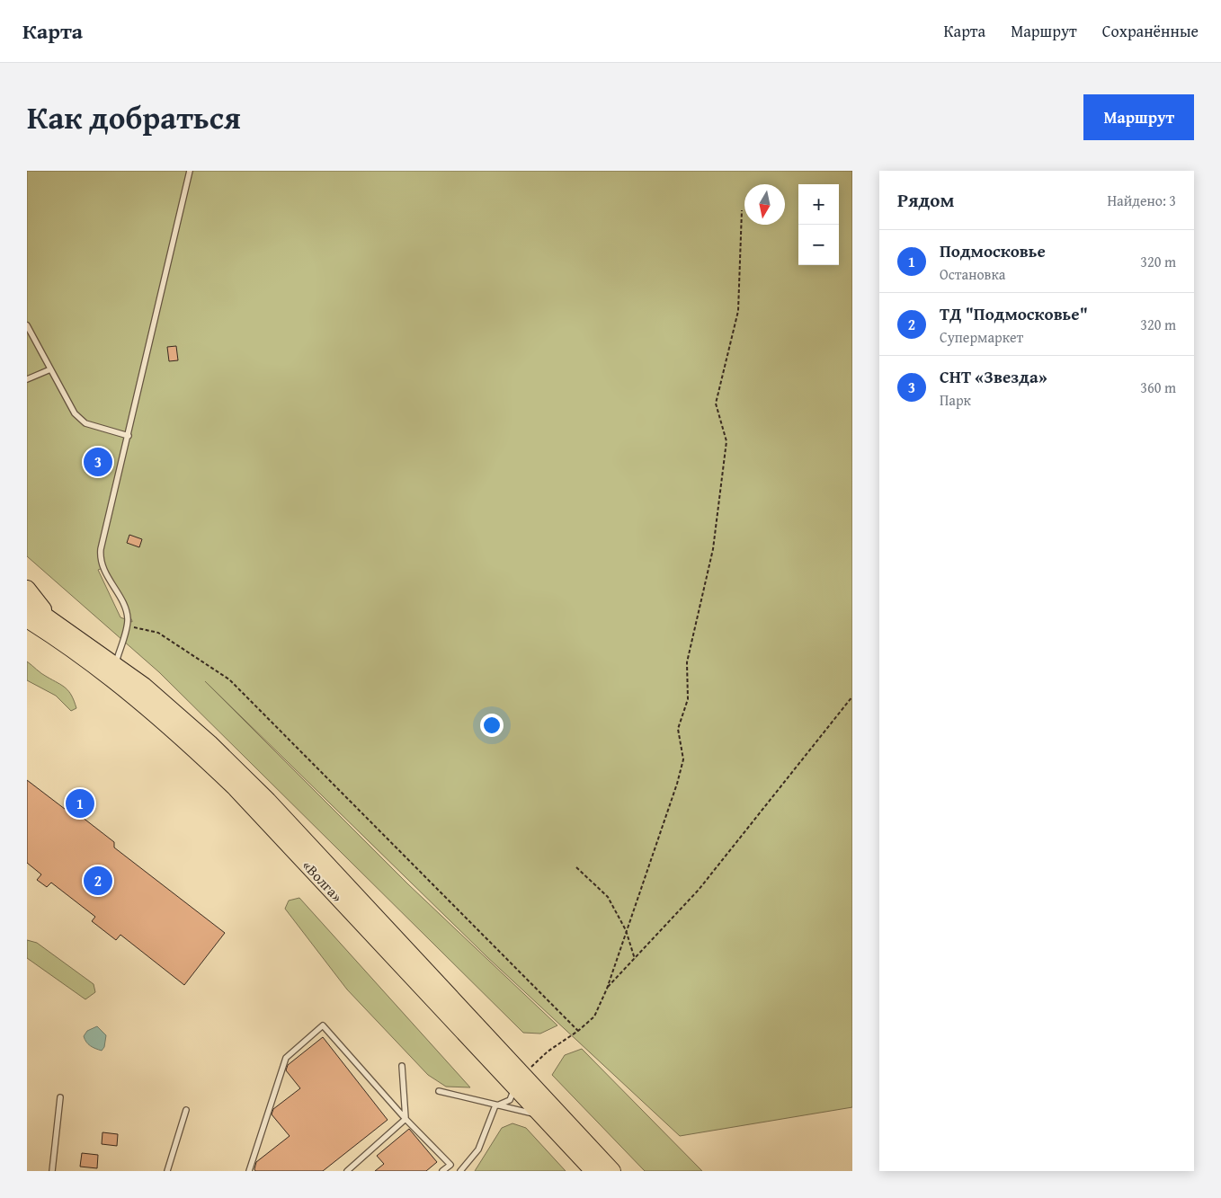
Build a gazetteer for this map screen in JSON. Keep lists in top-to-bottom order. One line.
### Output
{"streets":{"highway":["«Волга»"]},"north":"bottom","page":{"header":"Карта","nav":["Карта","Маршрут","Сохранённые"],"title":"Как добраться","buttons":"Маршрут","heading":["Рядом","Найдено: 3"],"map_buttons":["+","−"],"list":[{"mark":"1","name":"Подмосковье","note":"Остановка","value":"320 m"},{"mark":"2","name":"ТД \"Подмосковье\"","note":"Супермаркет","value":"320 m"},{"mark":"3","name":"СНТ «Звезда»","note":"Парк","value":"360 m"}],"pins":["3","1","2"]}}
